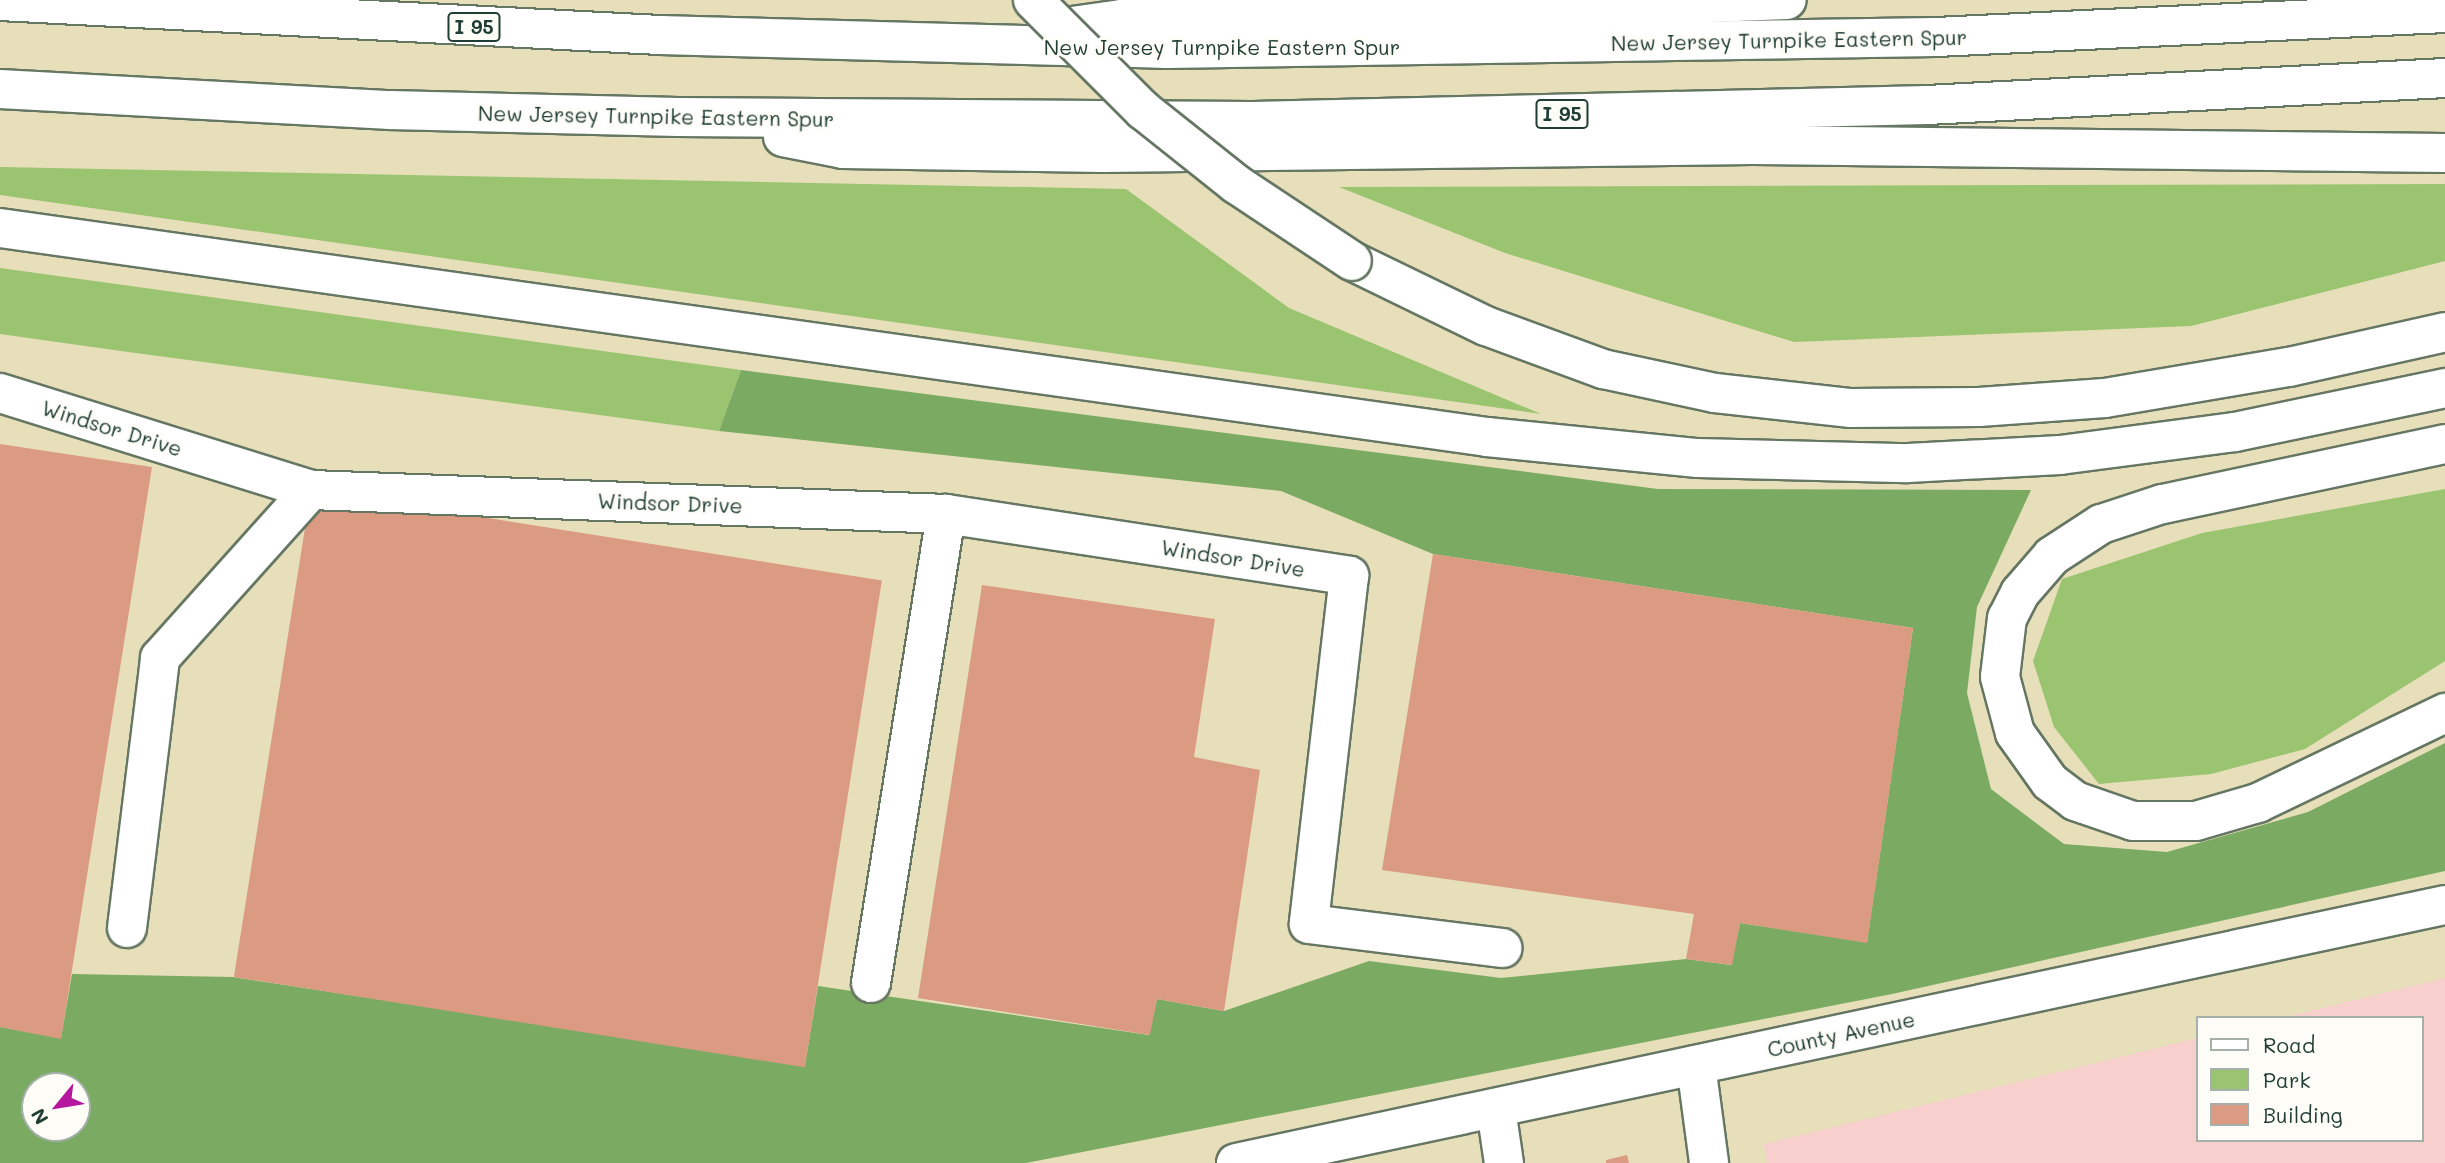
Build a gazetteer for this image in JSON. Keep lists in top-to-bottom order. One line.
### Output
{"streets":{"main road":["I 95","New Jersey Turnpike Eastern Spur","Windsor Drive","County Avenue"]},"legend":["Road","Park","Building"],"north":"bottom left"}
